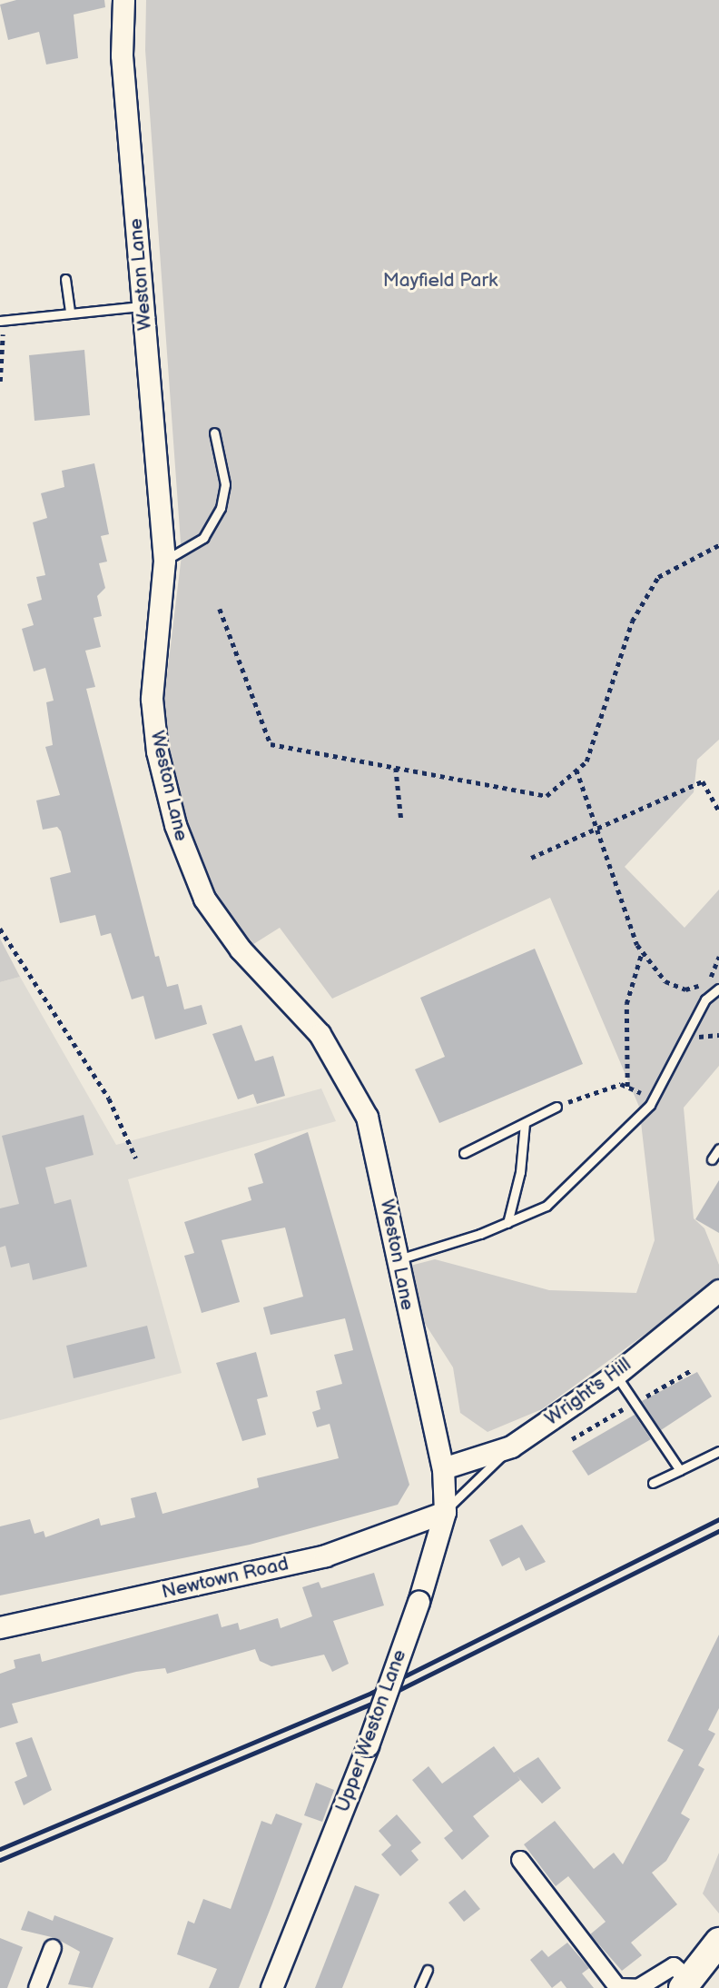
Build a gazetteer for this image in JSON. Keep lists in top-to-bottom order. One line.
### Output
{"streets":{"street":["Weston Lane","Wright's Hill","Newtown Road","Upper Weston Lane"]},"crossings":[["Weston Lane","Wright's Hill"],["Weston Lane","Upper Weston Lane"],["Wright's Hill","Upper Weston Lane"],["Newtown Road","Upper Weston Lane"]],"parks":["Mayfield Park"]}
